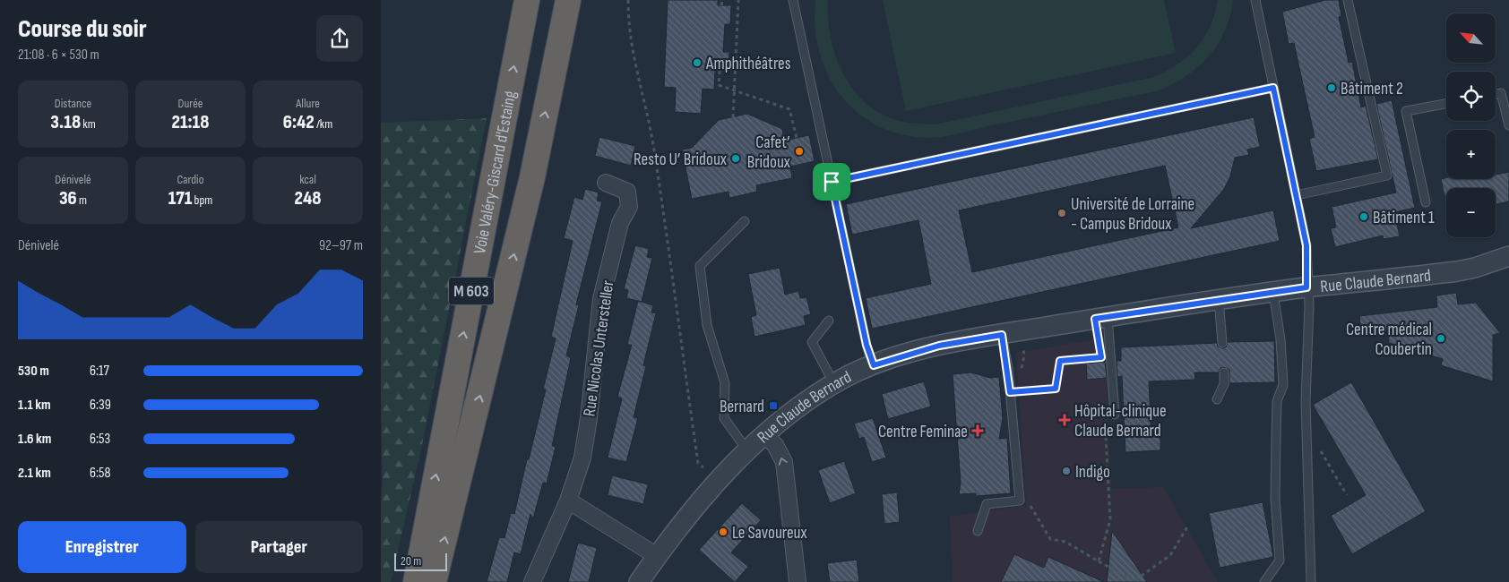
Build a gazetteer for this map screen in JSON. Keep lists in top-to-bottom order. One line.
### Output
{"streets":{"highway":["Voie Valéry-Giscard d'Estaing","M 603"],"street":["Rue Claude Bernard","Rue Nicolas Untersteller"]},"places":{"other":["Amphithéâtres","Bâtiment 2","Cafet’ Bridoux","Resto U’ Bridoux","Université de Lorraine - Campus Bridoux","Bâtiment 1","Centre médical Coubertin","Indigo","Le Savoureux"],"transit":["Bernard"],"health":["Hôpital-clinique Claude Bernard","Centre Feminae"]},"scale_bar":"20 m","north":"top left","page":{"heading":["Course du soir","21:08 · 6 × 530 m"],"map_buttons":["+","−"],"stats":[["Distance","3.18 km"],["Durée","21:18"],["Allure","6:42 /km"],["Dénivelé","36 m"],["Cardio","171 bpm"],["kcal","248"]],"chart":["Dénivelé","92–97 m"],"list":[{"name":"530 m","note":"6:17"},{"name":"1.1 km","note":"6:39"},{"name":"1.6 km","note":"6:53"},{"name":"2.1 km","note":"6:58"}],"buttons":["Enregistrer","Partager"],"scale":"20 m"}}
